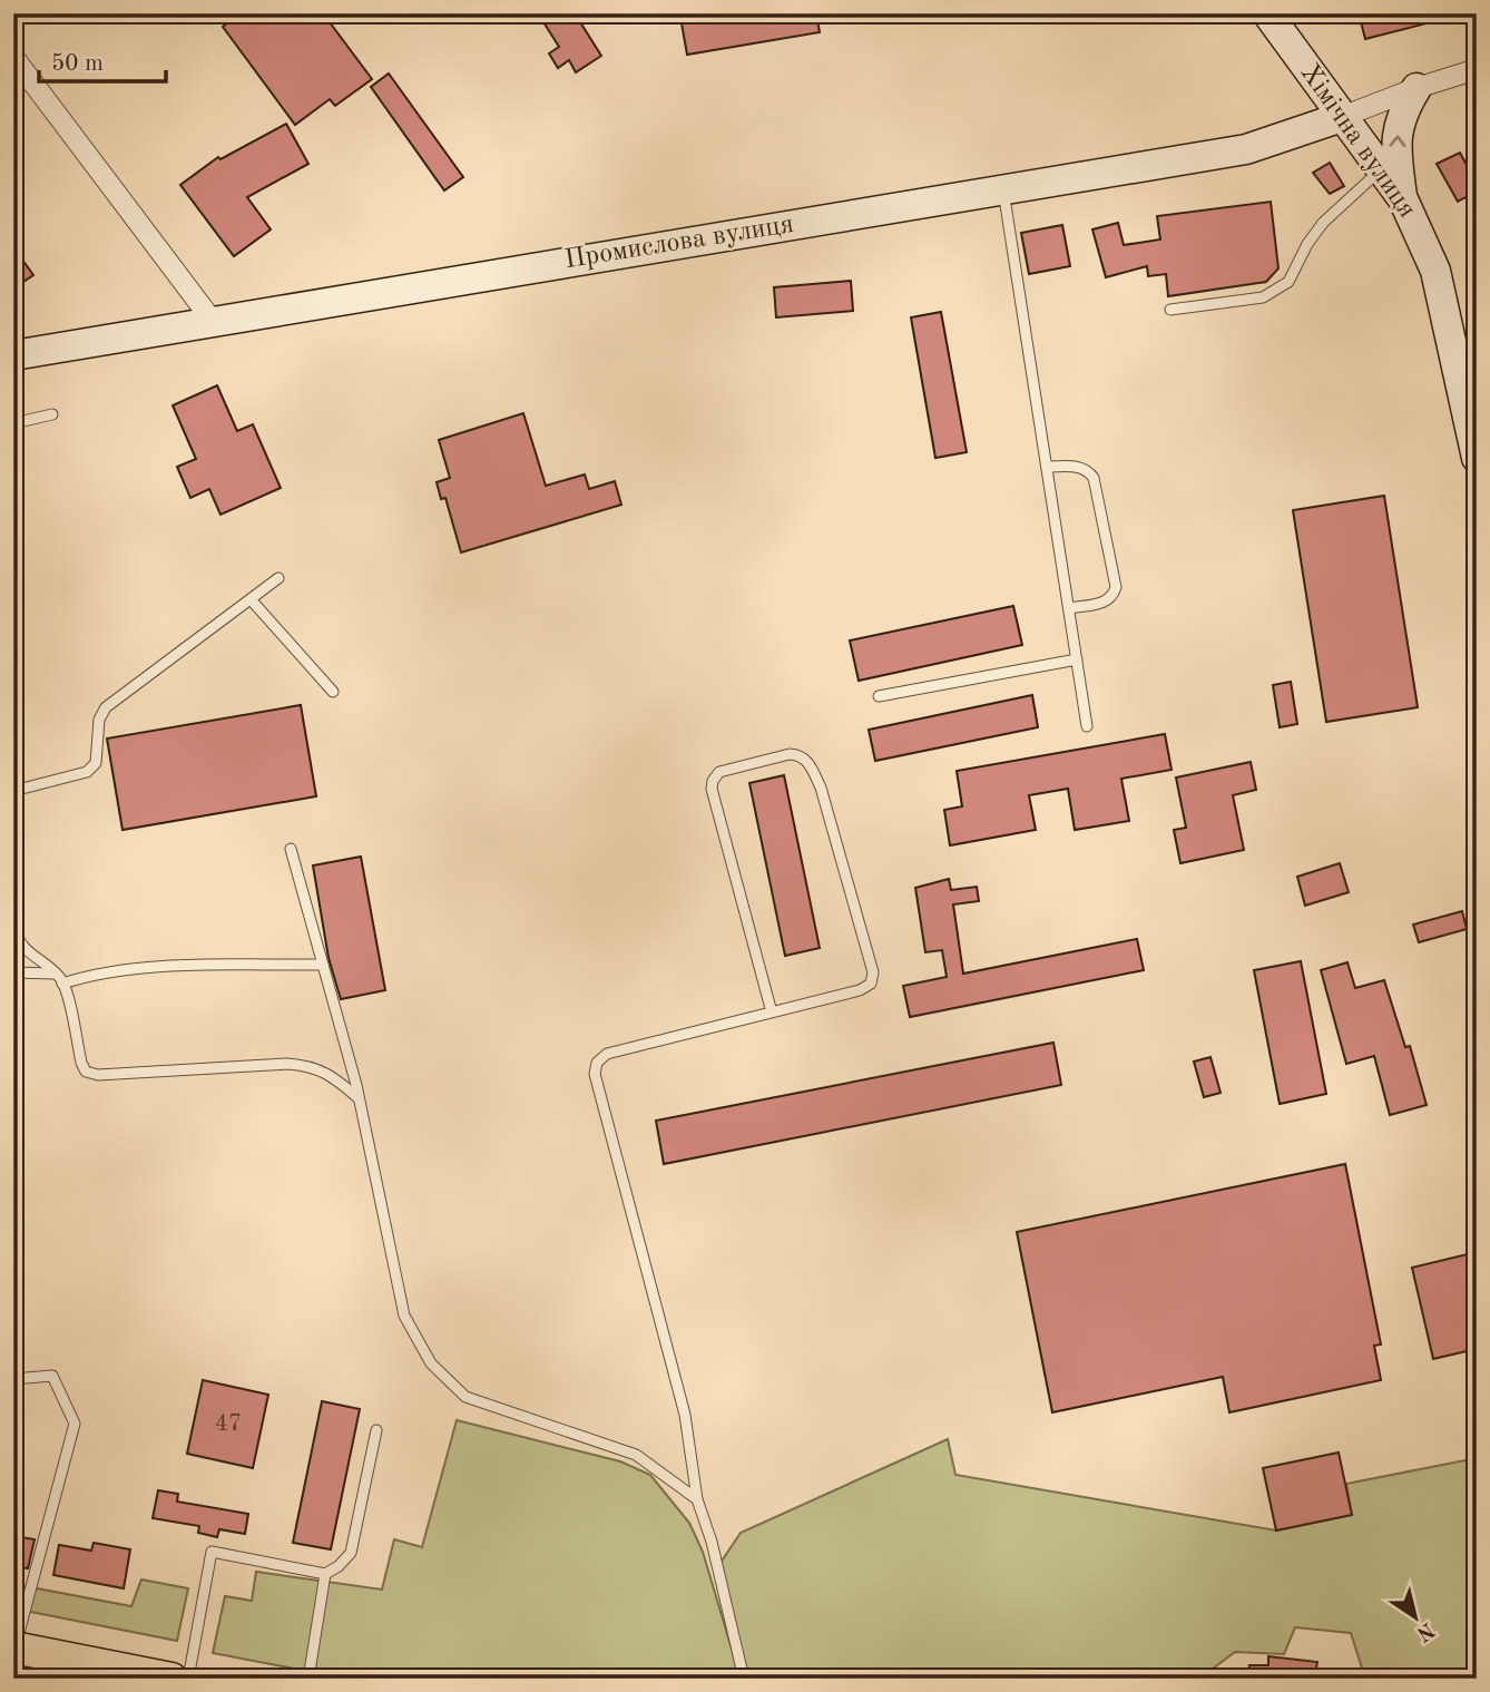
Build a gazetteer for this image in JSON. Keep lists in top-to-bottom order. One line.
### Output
{"streets":{"street":["Хімічна вулиця","Промислова вулиця"]},"crossings":[["Хімічна вулиця","Промислова вулиця"]],"house_numbers":["47"],"scale_bar":"50 m","north":"bottom right"}
